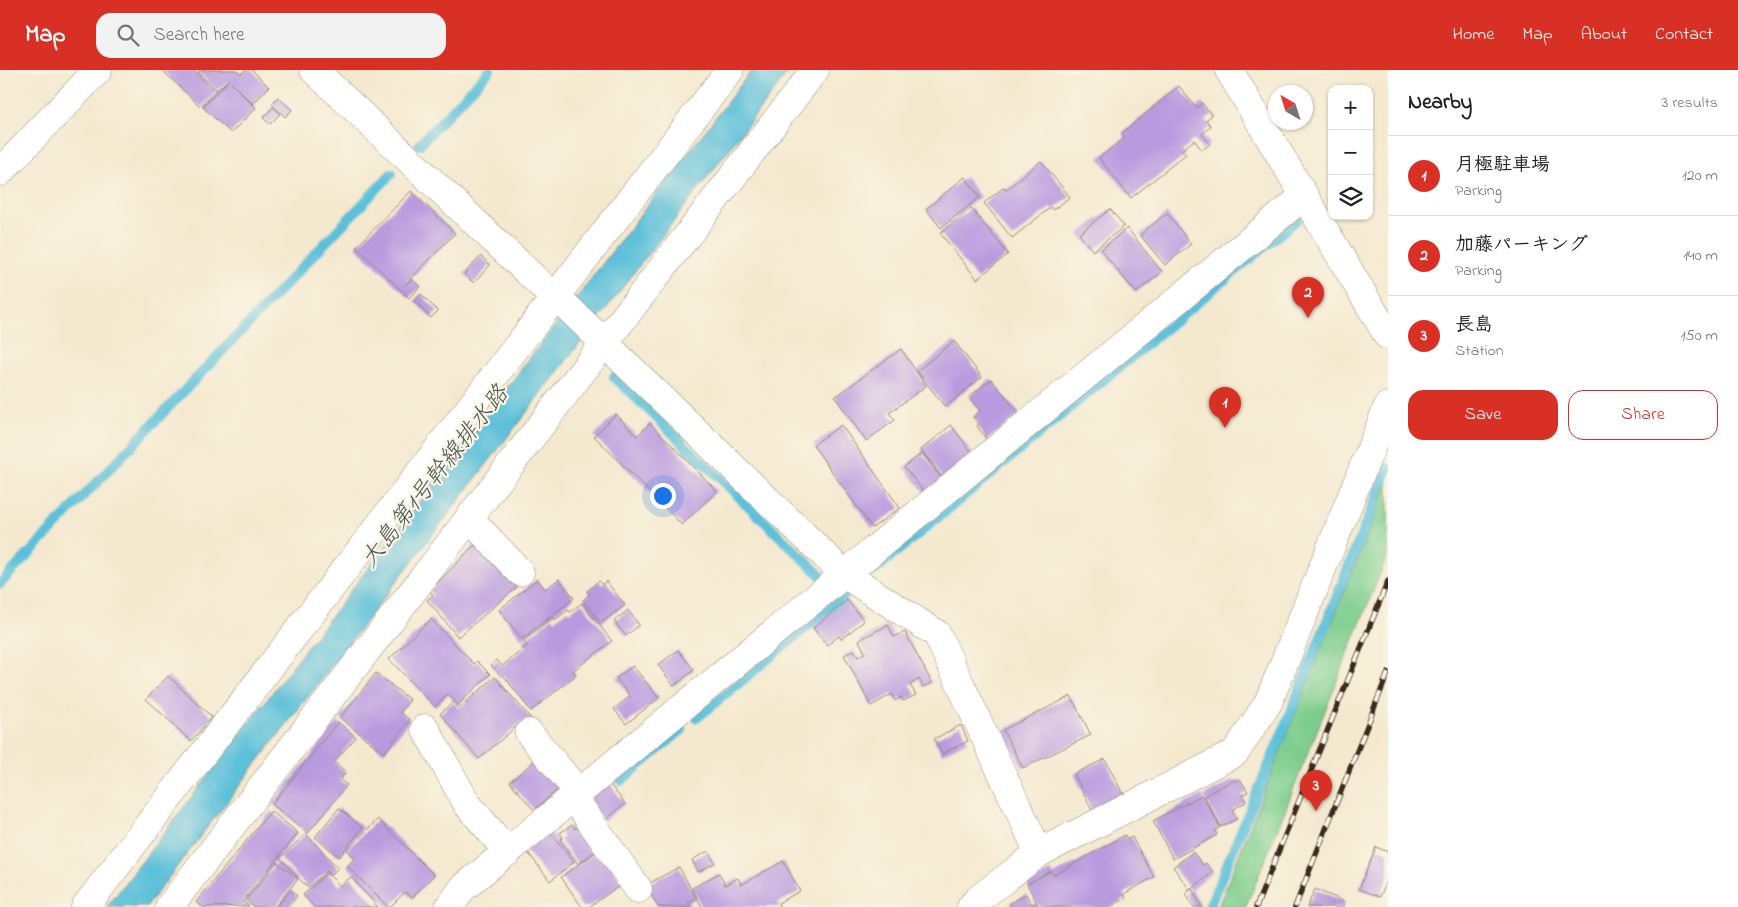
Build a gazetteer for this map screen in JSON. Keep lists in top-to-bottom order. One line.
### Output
{"water":["大島第1号幹線排水路"],"north":"top left","page":{"header":"Map","search":"Search here","nav":["Home","Map","About","Contact"],"heading":["Nearby","3 results"],"map_buttons":["+","−"],"list":[{"mark":"1","name":"月極駐車場","note":"Parking","value":"120 m"},{"mark":"2","name":"加藤パーキング","note":"Parking","value":"140 m"},{"mark":"3","name":"長島","note":"Station","value":"150 m"}],"pins":["2","1","3"],"buttons":["Save","Share"]}}
